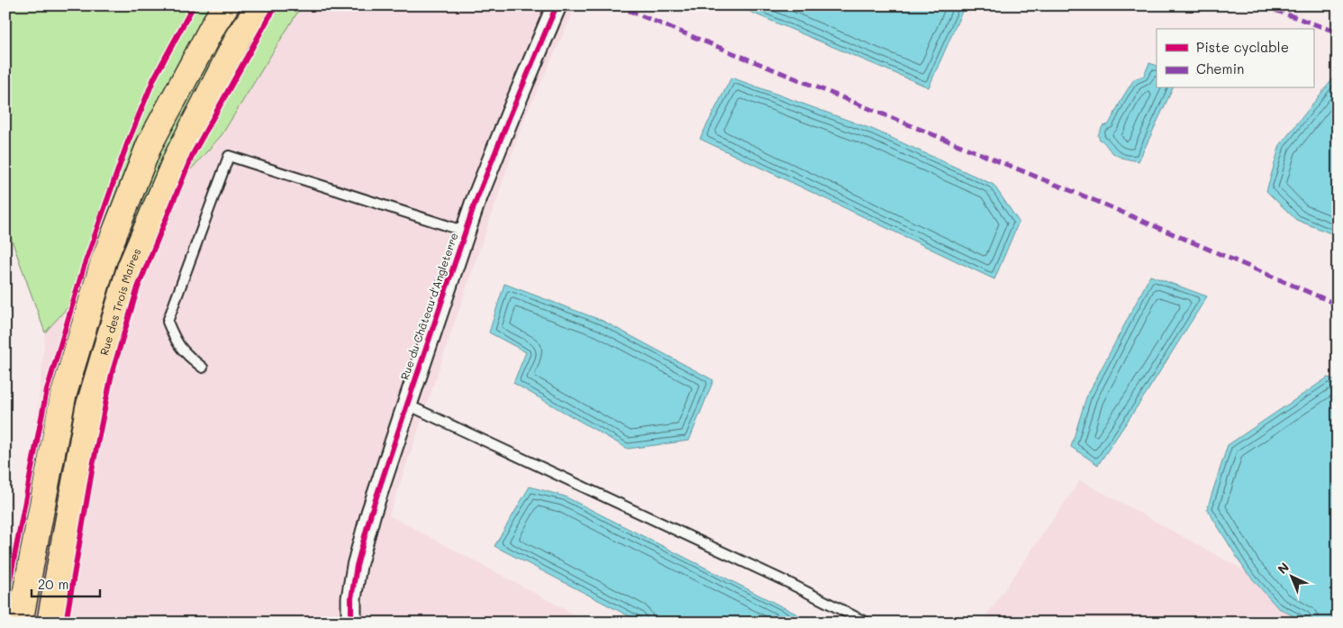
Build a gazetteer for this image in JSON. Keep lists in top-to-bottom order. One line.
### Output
{"streets":{"main road":["Rue des Trois Maires"],"street":["Rue du Château d'Angleterre"]},"legend":["Piste cyclable","Chemin"],"scale_bar":"20 m","north":"top left"}
